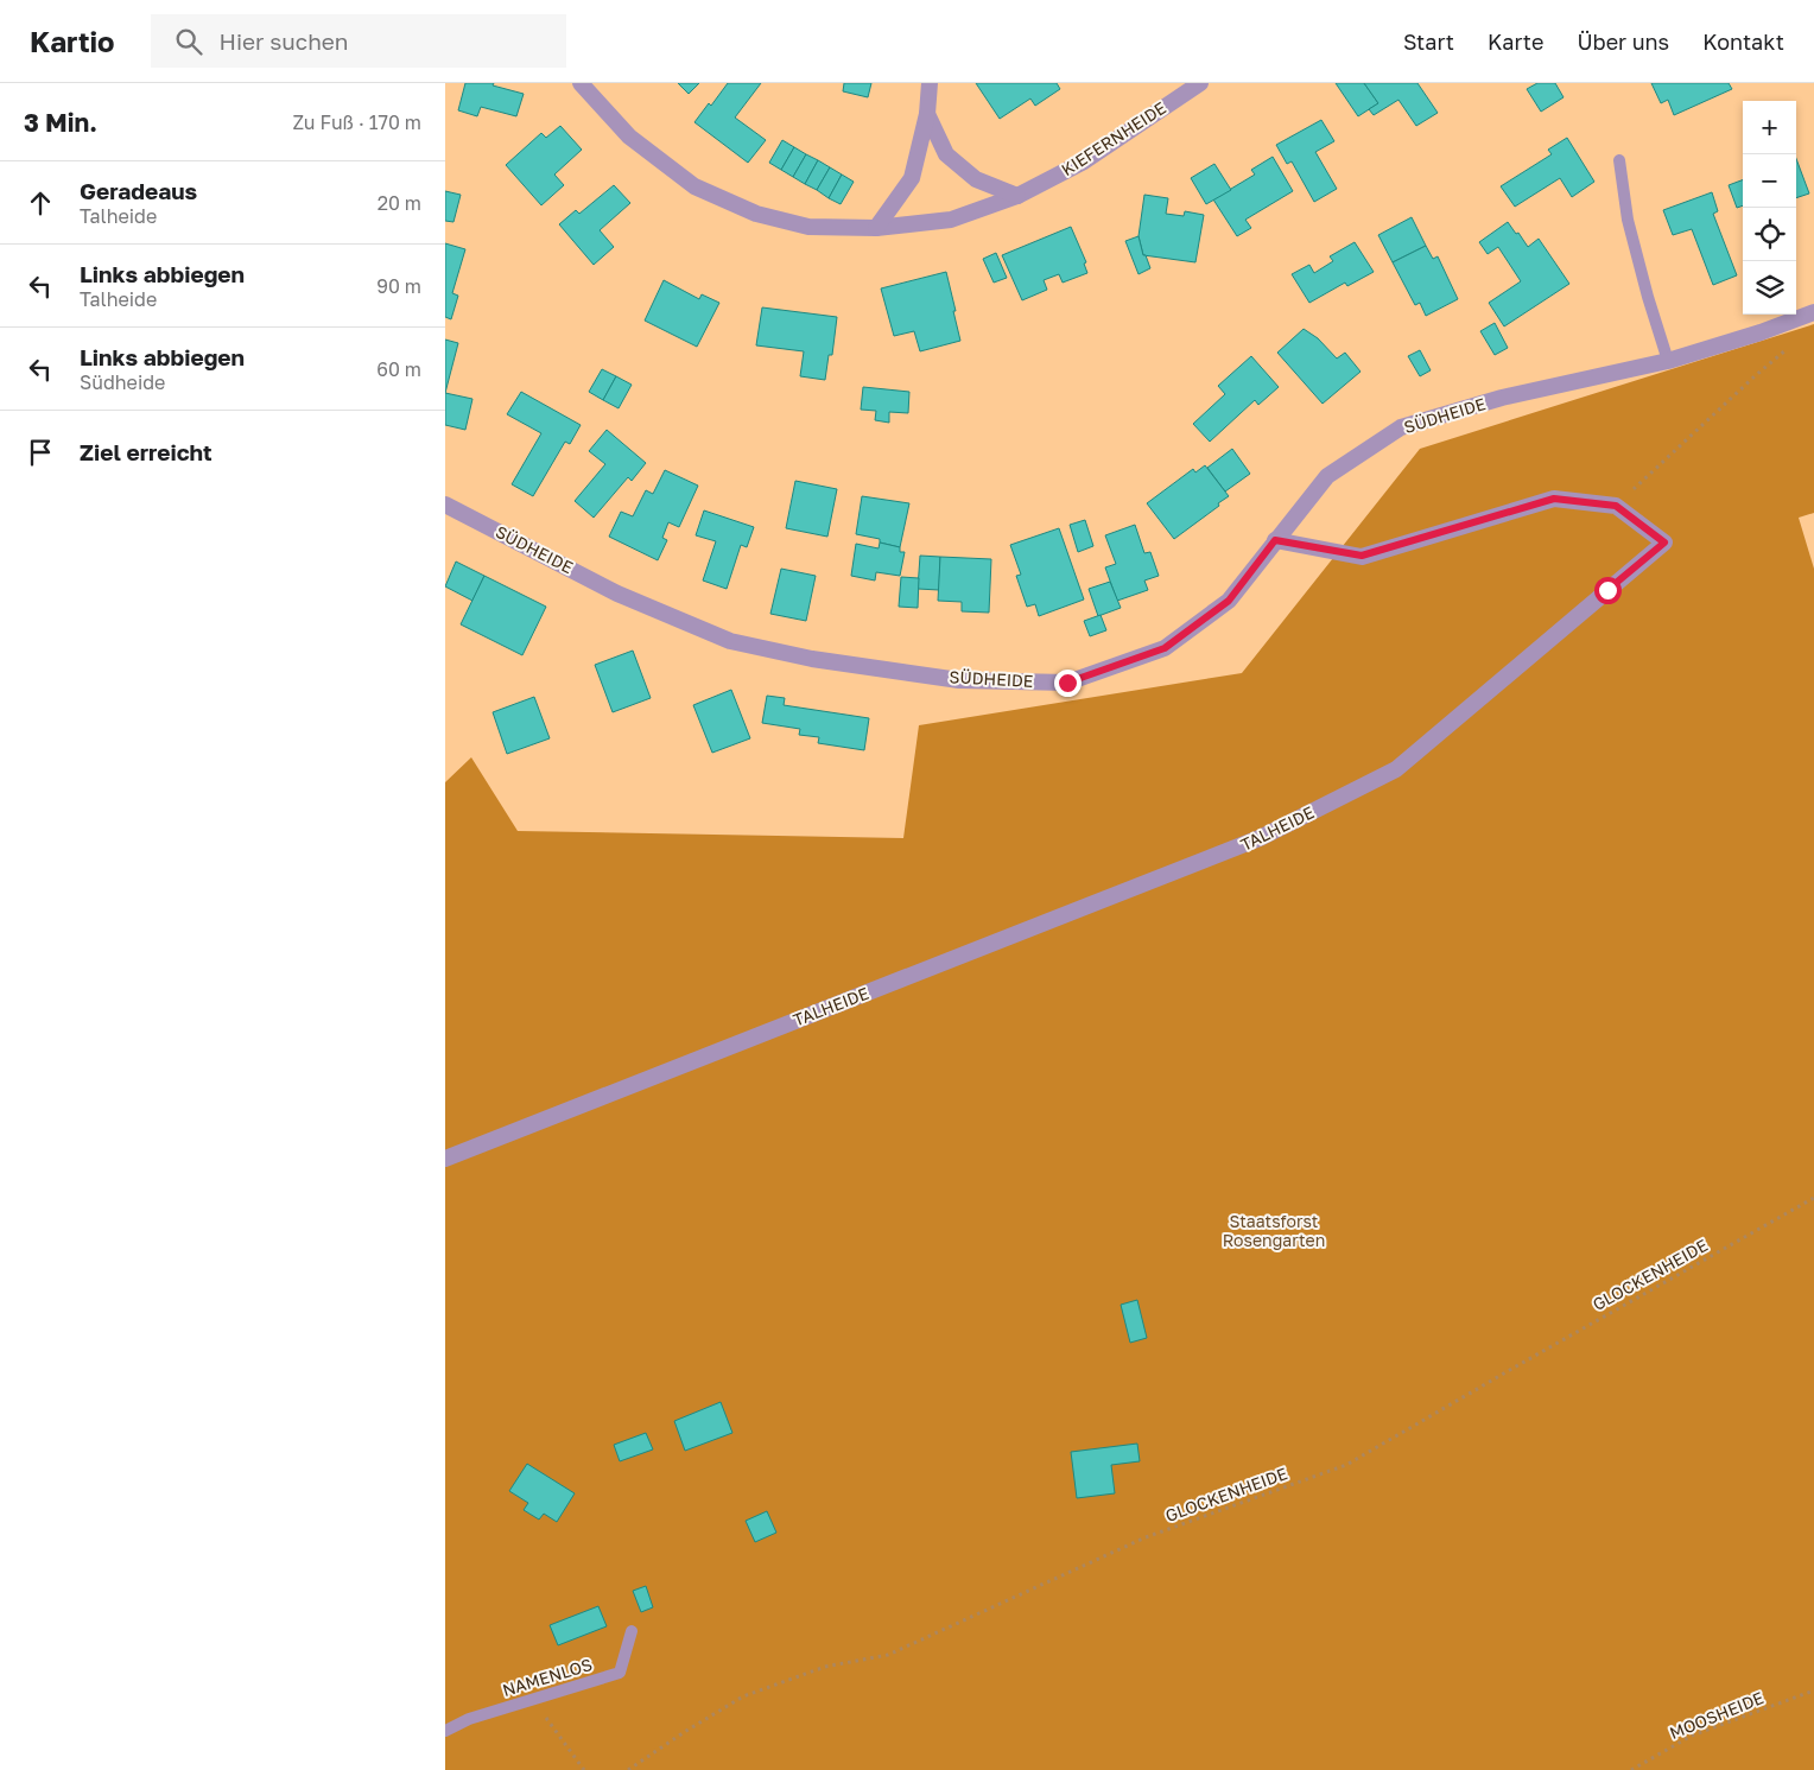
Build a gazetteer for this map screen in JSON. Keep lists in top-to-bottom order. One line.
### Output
{"streets":{"street":["KIEFERNHEIDE","SÜDHEIDE","TALHEIDE"],"lane":["NAMENLOS"],"path":["GLOCKENHEIDE","MOOSHEIDE"]},"parks":["Staatsforst Rosengarten"],"page":{"header":"Kartio","search":"Hier suchen","nav":["Start","Karte","Über uns","Kontakt"],"heading":["3 Min.","Zu Fuß · 170 m"],"map_buttons":["+","−"],"list":[["Geradeaus","Talheide","20 m"],["Links abbiegen","Talheide","90 m"],["Links abbiegen","Südheide","60 m"],"Ziel erreicht"]}}
